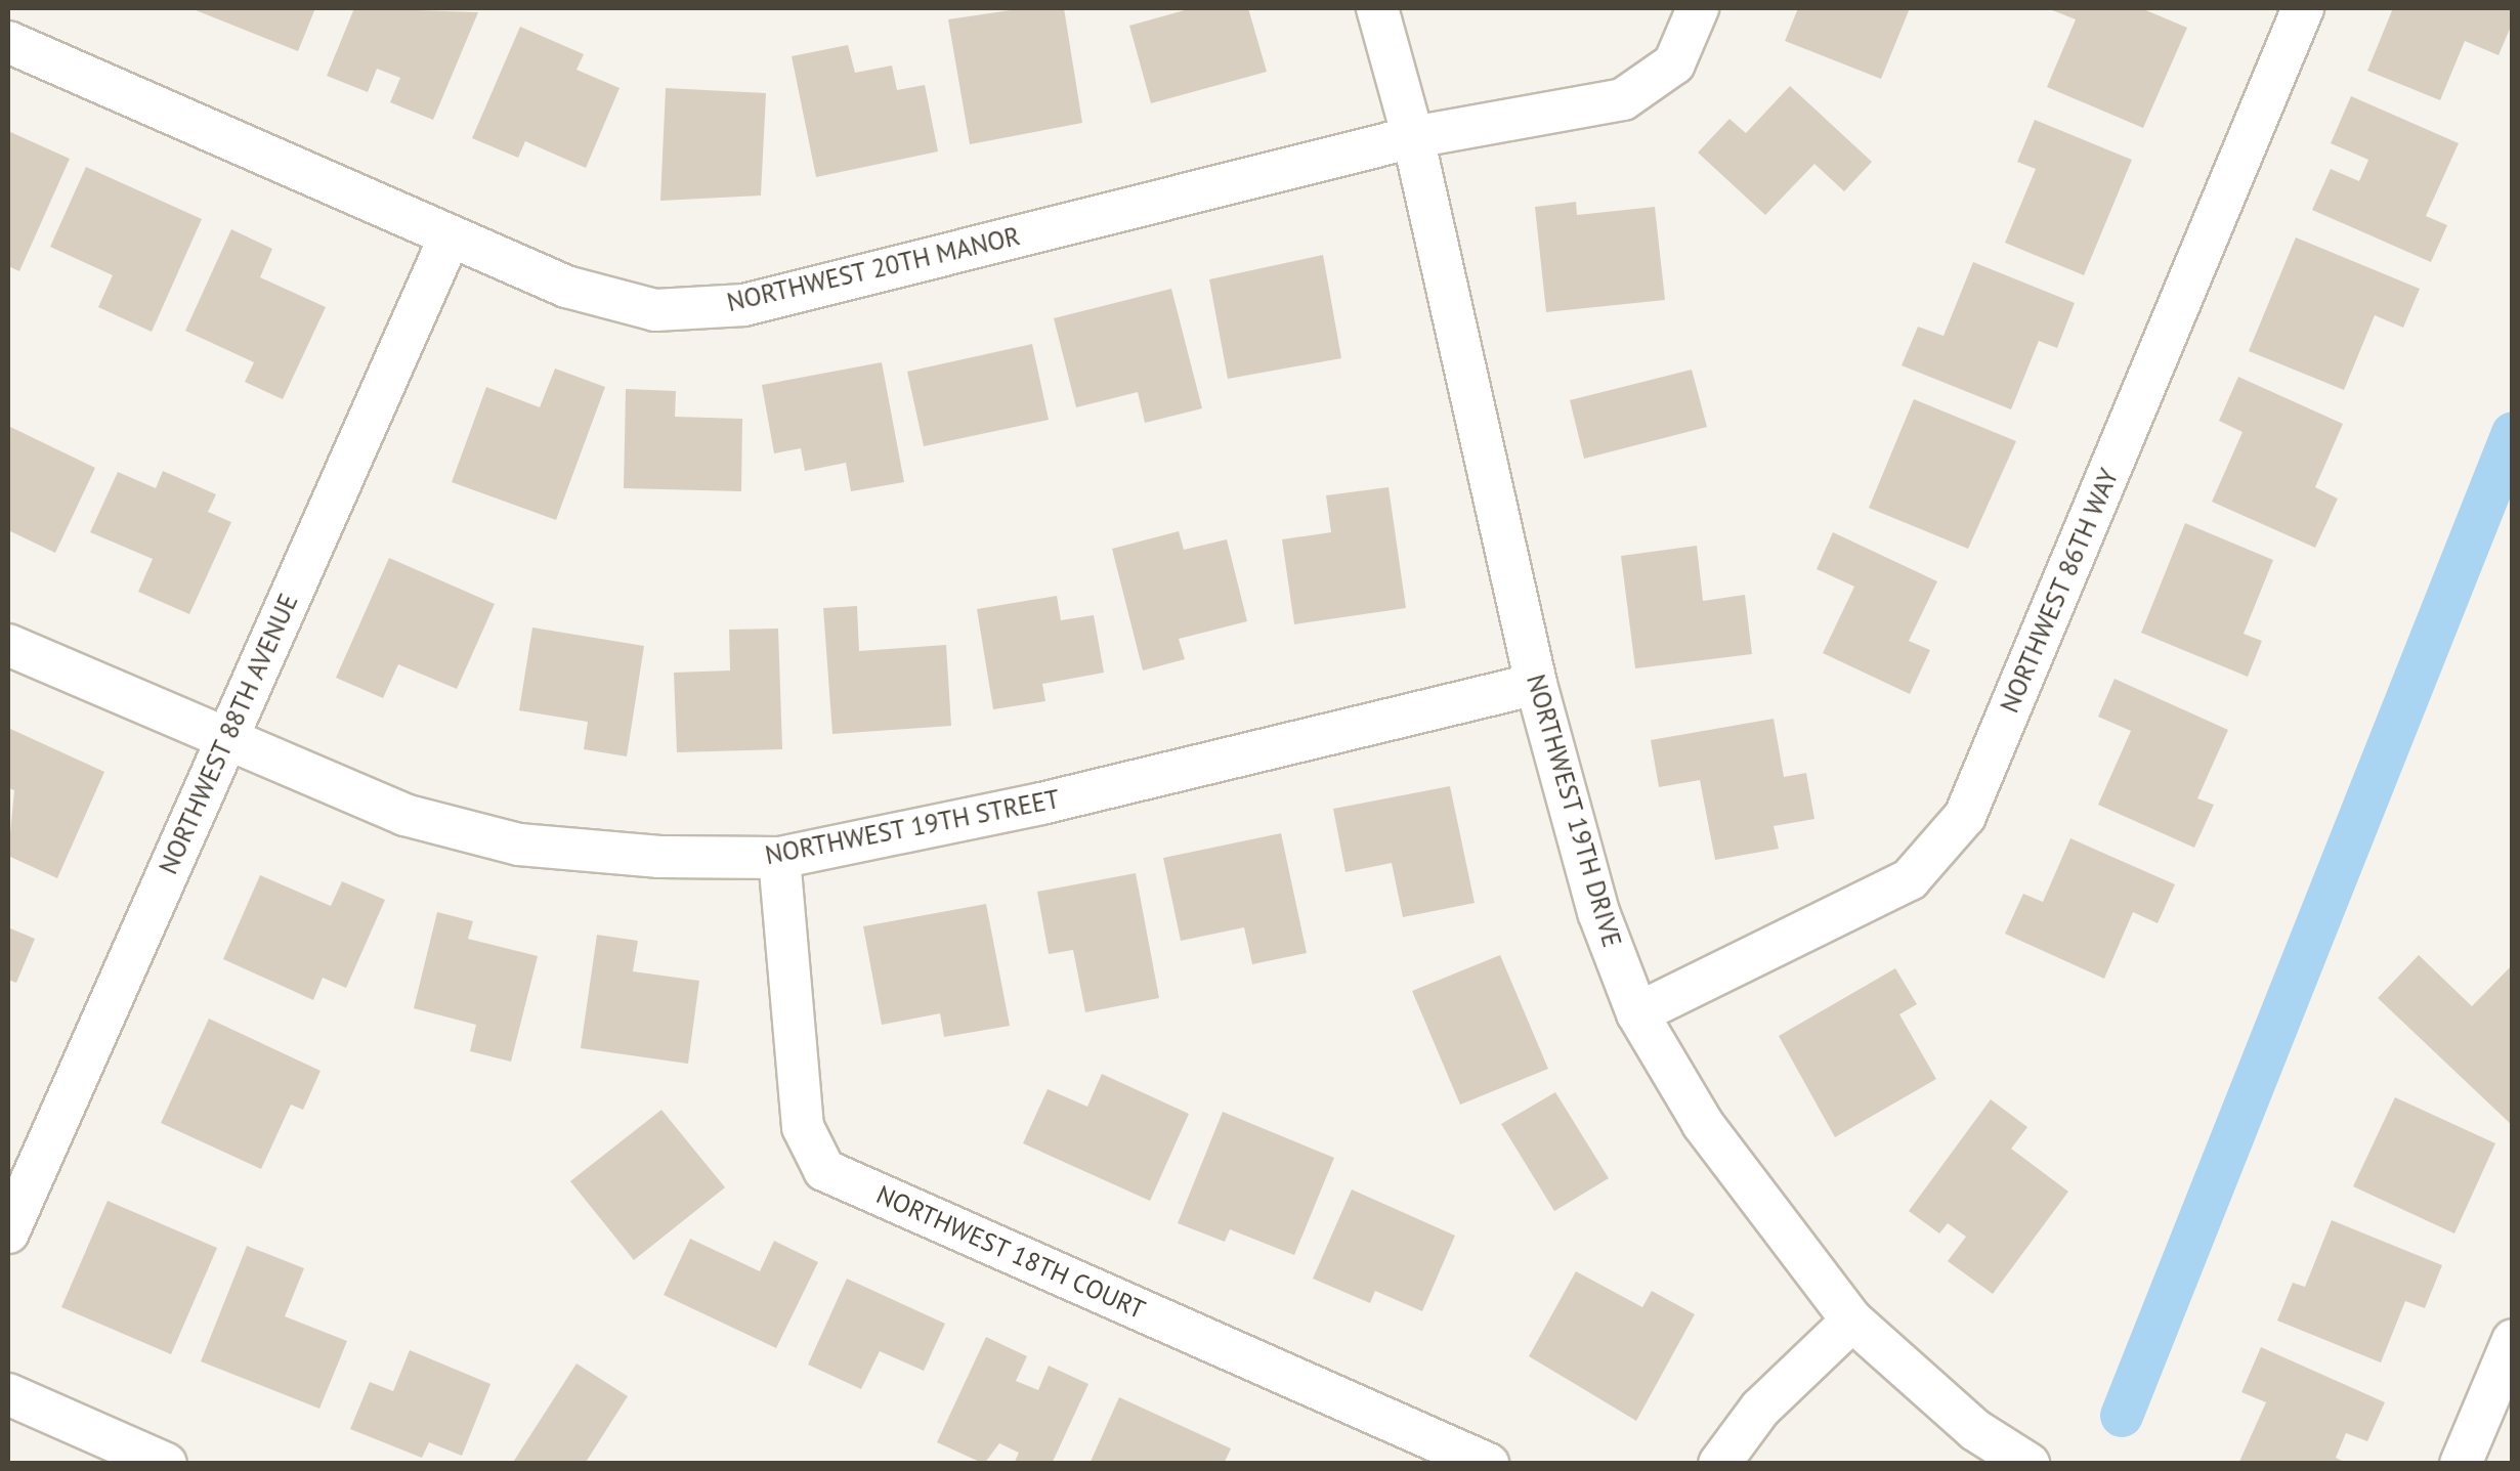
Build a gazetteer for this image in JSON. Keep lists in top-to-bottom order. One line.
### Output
{"streets":{"street":["NORTHWEST 20TH MANOR","NORTHWEST 86TH WAY","NORTHWEST 88TH AVENUE","NORTHWEST 19TH DRIVE","NORTHWEST 19TH STREET","NORTHWEST 18TH COURT"]},"crossings":[["NORTHWEST 20TH MANOR","NORTHWEST 88TH AVENUE"],["NORTHWEST 20TH MANOR","NORTHWEST 19TH DRIVE"],["NORTHWEST 86TH WAY","NORTHWEST 19TH DRIVE"],["NORTHWEST 88TH AVENUE","NORTHWEST 19TH STREET"],["NORTHWEST 19TH DRIVE","NORTHWEST 19TH STREET"],["NORTHWEST 19TH STREET","NORTHWEST 18TH COURT"]]}
